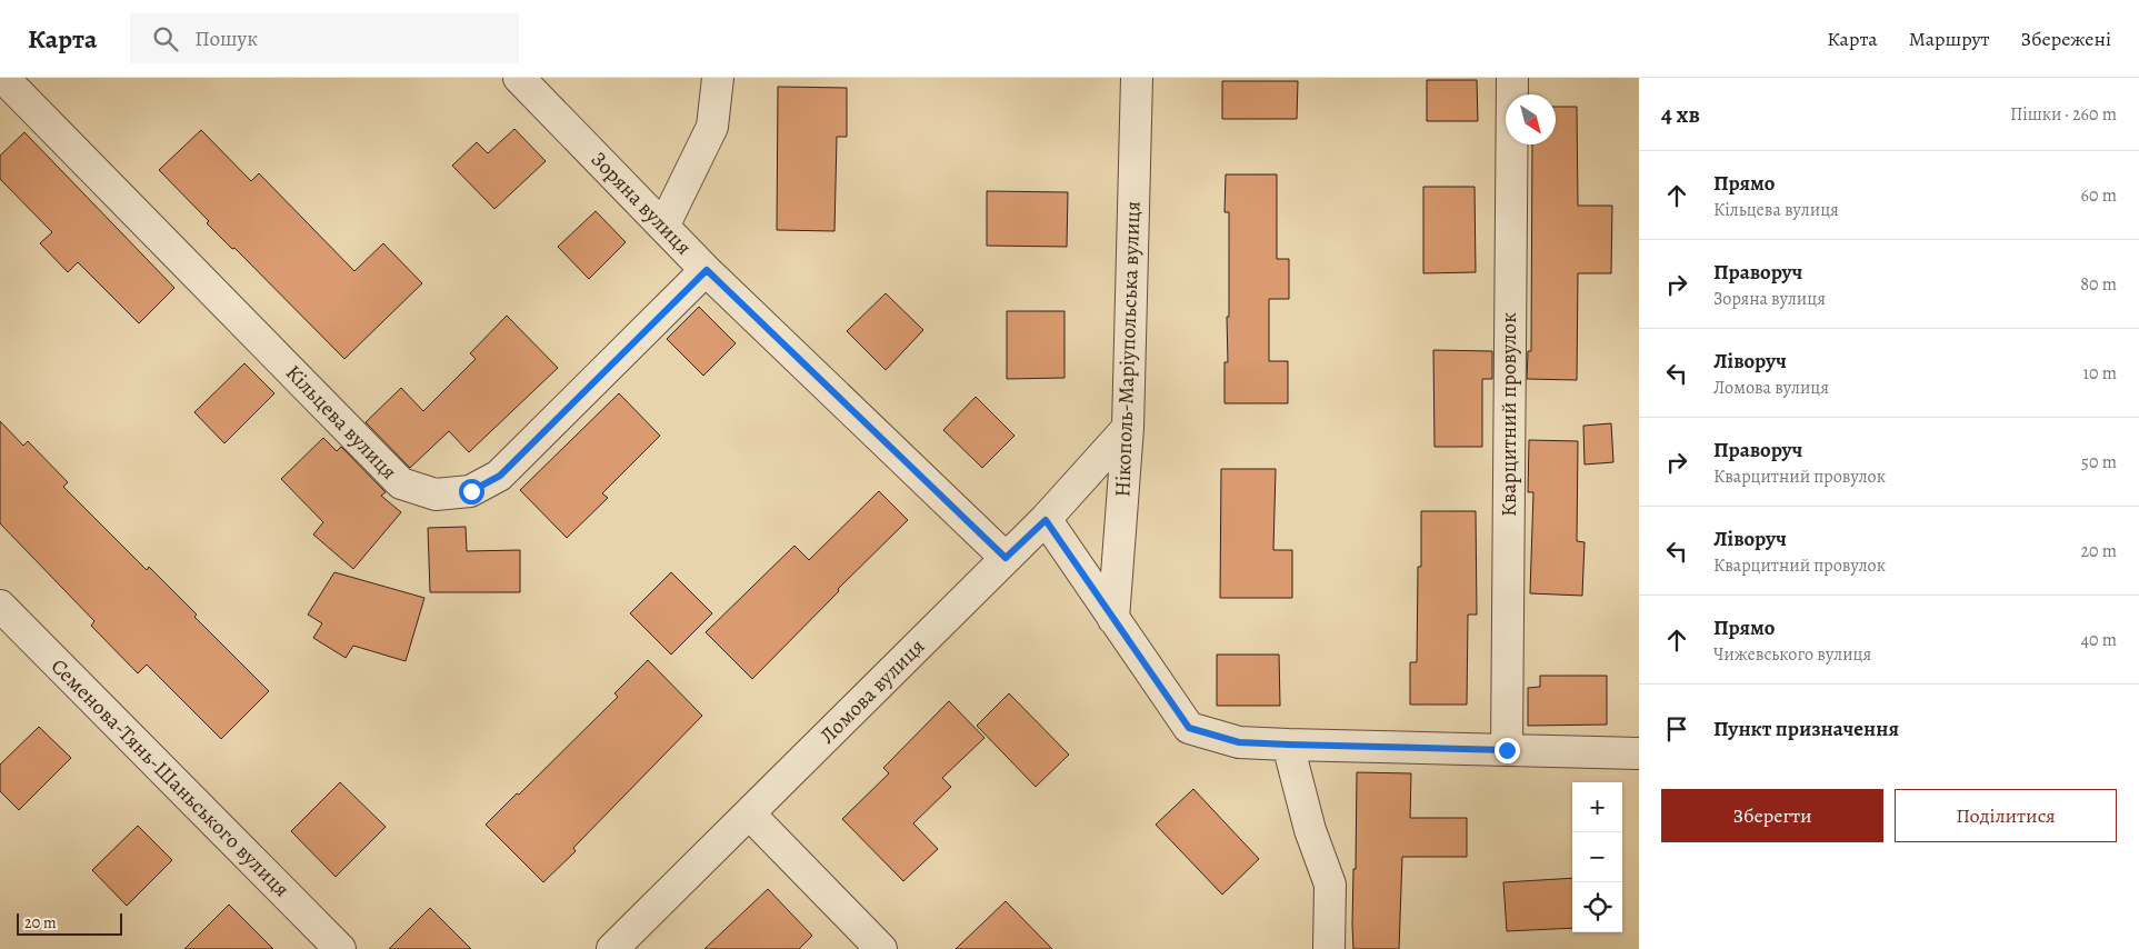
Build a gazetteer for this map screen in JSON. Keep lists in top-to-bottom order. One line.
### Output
{"streets":{"street":["Зоряна вулиця","Нікополь-Маріупольська вулиця","Кварцитний провулок","Кільцева вулиця","Ломова вулиця","Семенова-Тянь-Шаньського вулиця"]},"crossings":[["Зоряна вулиця","Кільцева вулиця"],["Зоряна вулиця","Ломова вулиця"],["Нікополь-Маріупольська вулиця","Ломова вулиця"]],"scale_bar":"20 m","north":"bottom right","page":{"header":"Карта","search":"Пошук","nav":["Карта","Маршрут","Збережені"],"heading":["4 хв","Пішки · 260 m"],"list":[["Прямо","Кільцева вулиця","60 m"],["Праворуч","Зоряна вулиця","80 m"],["Ліворуч","Ломова вулиця","10 m"],["Праворуч","Кварцитний провулок","50 m"],["Ліворуч","Кварцитний провулок","20 m"],["Прямо","Чижевського вулиця","40 m"],"Пункт призначення"],"buttons":["Зберегти","Поділитися"],"map_buttons":["+","−"],"scale":"20 m"}}
